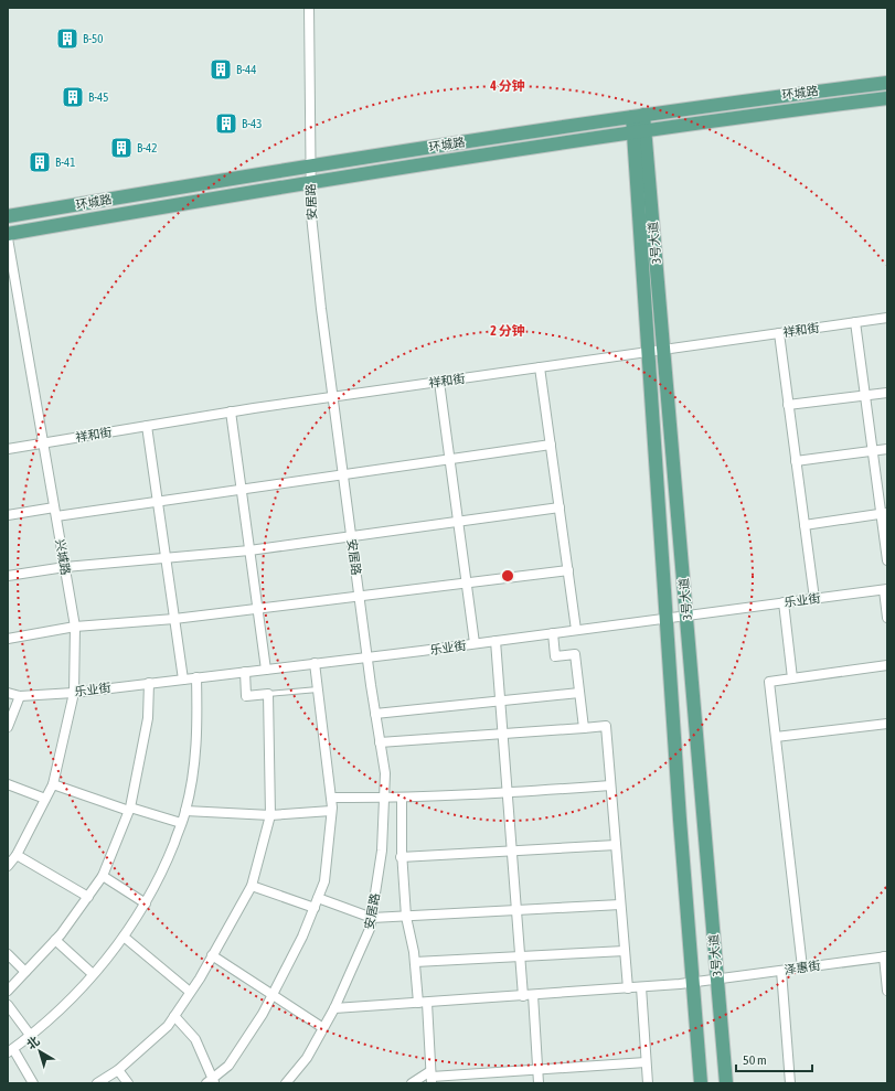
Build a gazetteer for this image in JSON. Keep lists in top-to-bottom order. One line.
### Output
{"streets":{"main road":["环城路","3号大道"],"street":["安居路","祥和街","兴城路","乐业街","泽惠街"]},"crossings":[["环城路","安居路"],["环城路","3号大道"],["安居路","祥和街"],["安居路","乐业街"],["安居路","泽惠街"],["3号大道","祥和街"],["3号大道","乐业街"],["3号大道","泽惠街"],["祥和街","兴城路"],["兴城路","乐业街"]],"places":{"building":["B-50","B-44","B-45","B-43","B-42","B-41"]},"scale_bar":"50 m","north":"top left","rings":["4 分钟","2 分钟"]}
